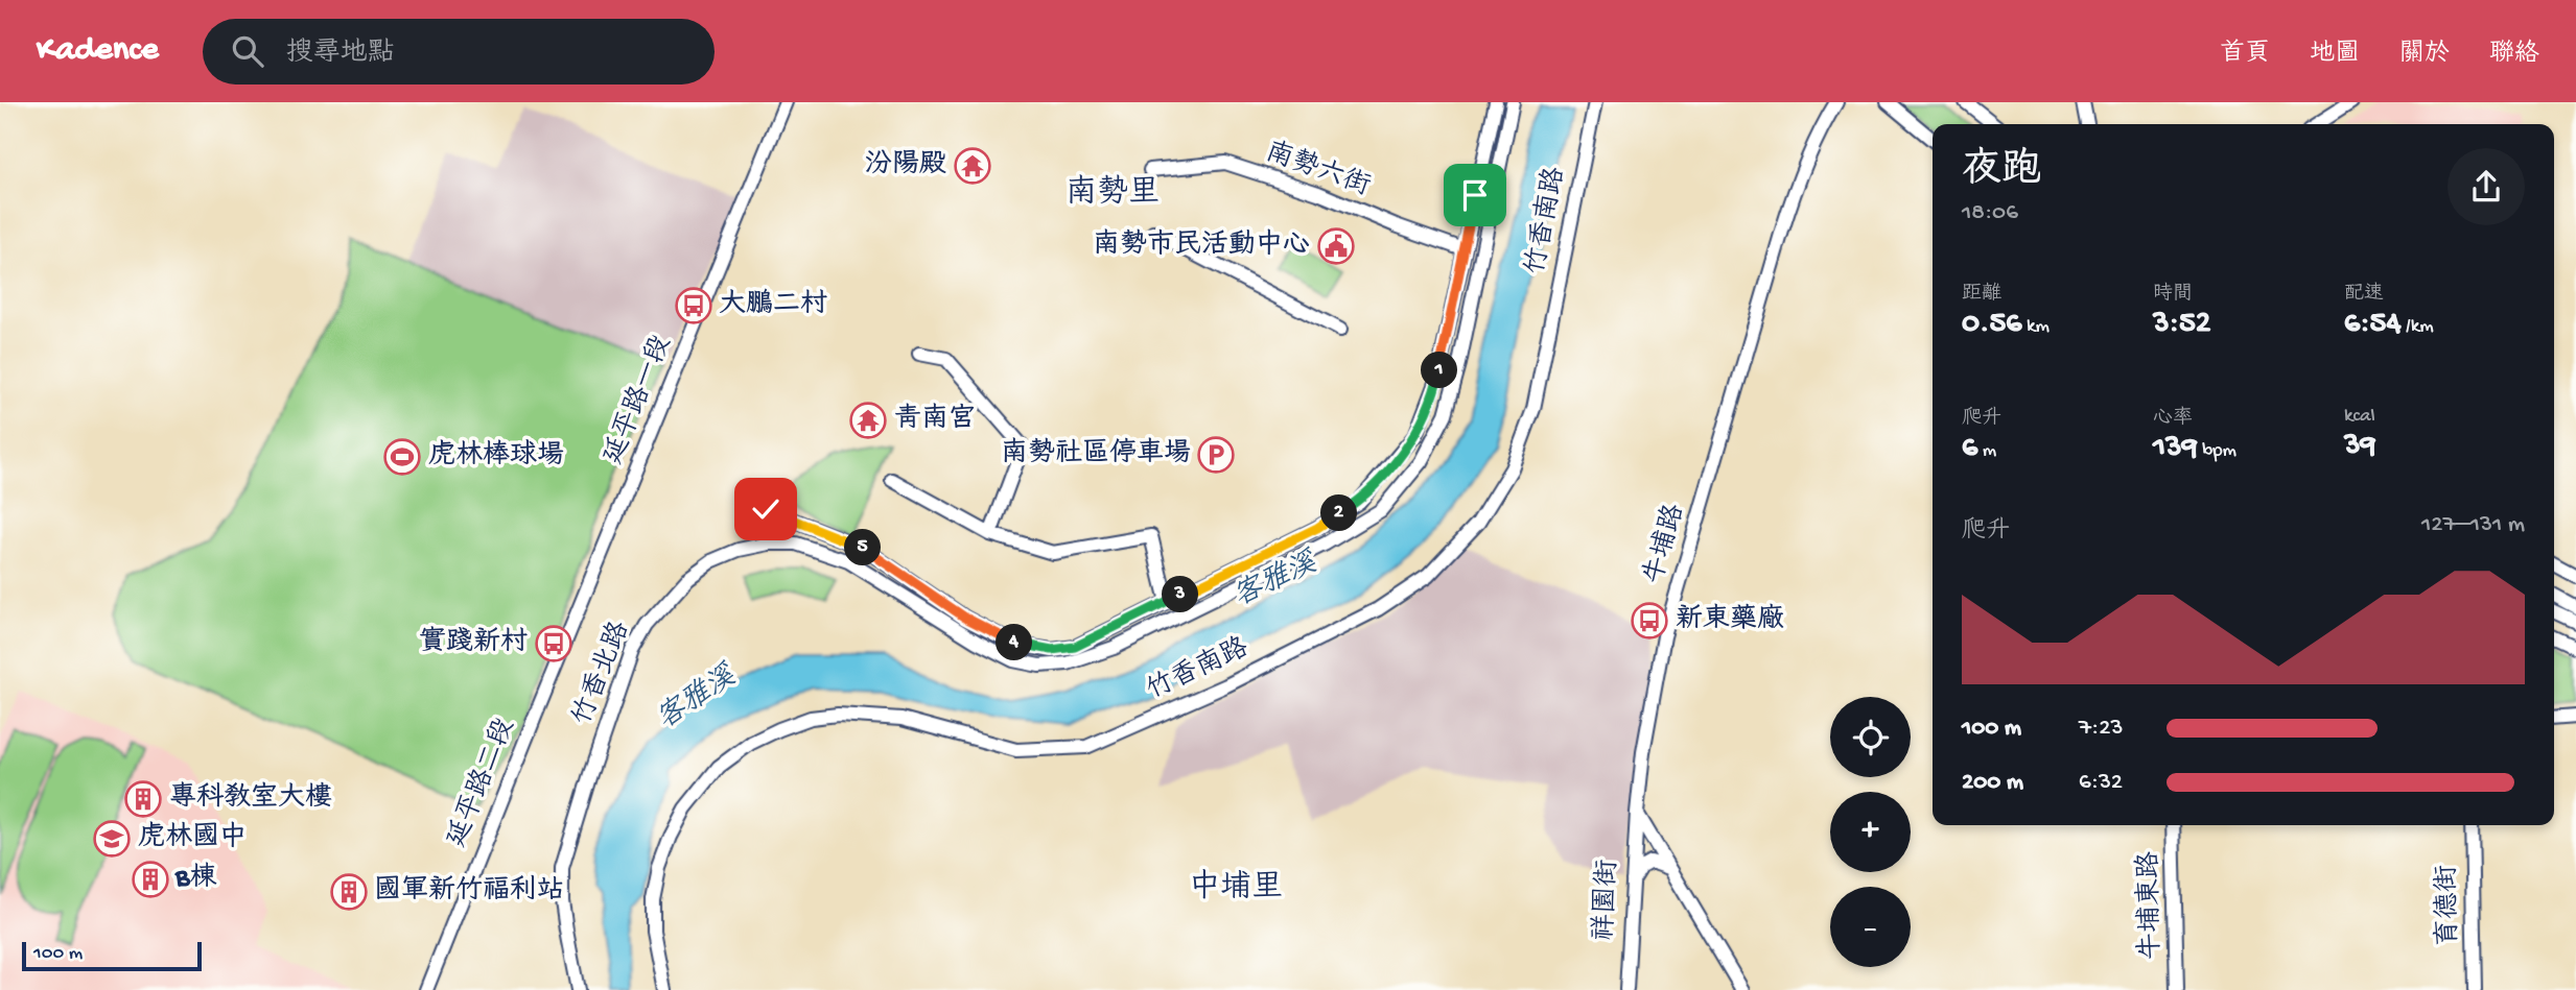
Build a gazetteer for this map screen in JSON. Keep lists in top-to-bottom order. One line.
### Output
{"streets":{"street":["南勢六街","竹香南路","延平路一段","牛埔路","竹香北路","延平路二段","祥園街","牛埔東路","育德街"]},"crossings":[["延平路一段","延平路二段"],["牛埔路","祥園街"]],"districts":["南勢里","中埔里"],"water":["客雅溪"],"places":{"temple":["汾陽殿","青南宫"],"public building":["南勢市民活動中心"],"bus stop":["大鵬二村","新東藥廠","實踐新村"],"parking":["南勢社區停車場"],"sports":["虎林棒球場"],"building":["專科教室大樓","B棟","國軍新竹福利站"],"school or university":["虎林國中"]},"scale_bar":"100 m","page":{"header":"Kadence","search":"搜尋地點","nav":["首頁","地圖","關於","聯絡"],"heading":["夜跑","18:06"],"stats":[["距離","0.56 km"],["時間","3:52"],["配速","6:54 /km"],["爬升","6 m"],["心率","139 bpm"],["kcal","39"]],"pins":["1","2","5","3","4"],"chart":["爬升","127–131 m"],"map_buttons":["+","−"],"list":[{"name":"100 m","note":"7:23"},{"name":"200 m","note":"6:32"}],"scale":"100 m"}}
